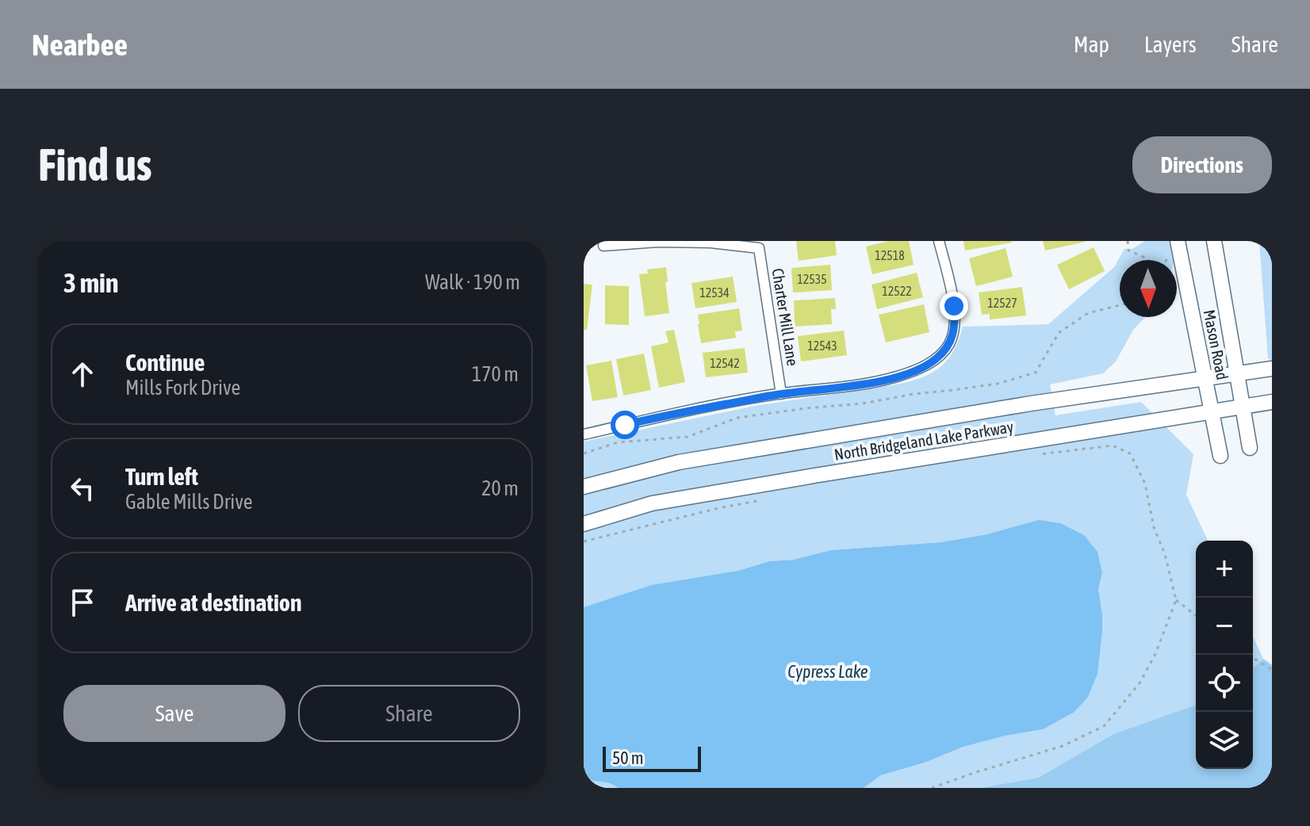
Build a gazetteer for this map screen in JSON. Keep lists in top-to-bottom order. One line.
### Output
{"streets":{"main road":["Mason Road","North Bridgeland Lake Parkway"],"street":["Charter Mill Lane"]},"crossings":[["Mason Road","North Bridgeland Lake Parkway"]],"water":["Cypress Lake"],"house_numbers":["12518","12535","12522","12534","12527","12543","12542"],"scale_bar":"50 m","north":"bottom","page":{"header":"Nearbee","nav":["Map","Layers","Share"],"buttons":["Directions",["Save","Share"]],"title":"Find us","heading":["3 min","Walk · 190 m"],"list":[["Continue","Mills Fork Drive","170 m"],["Turn left","Gable Mills Drive","20 m"],"Arrive at destination"],"map_buttons":["+","−"],"scale":"50 m"}}
